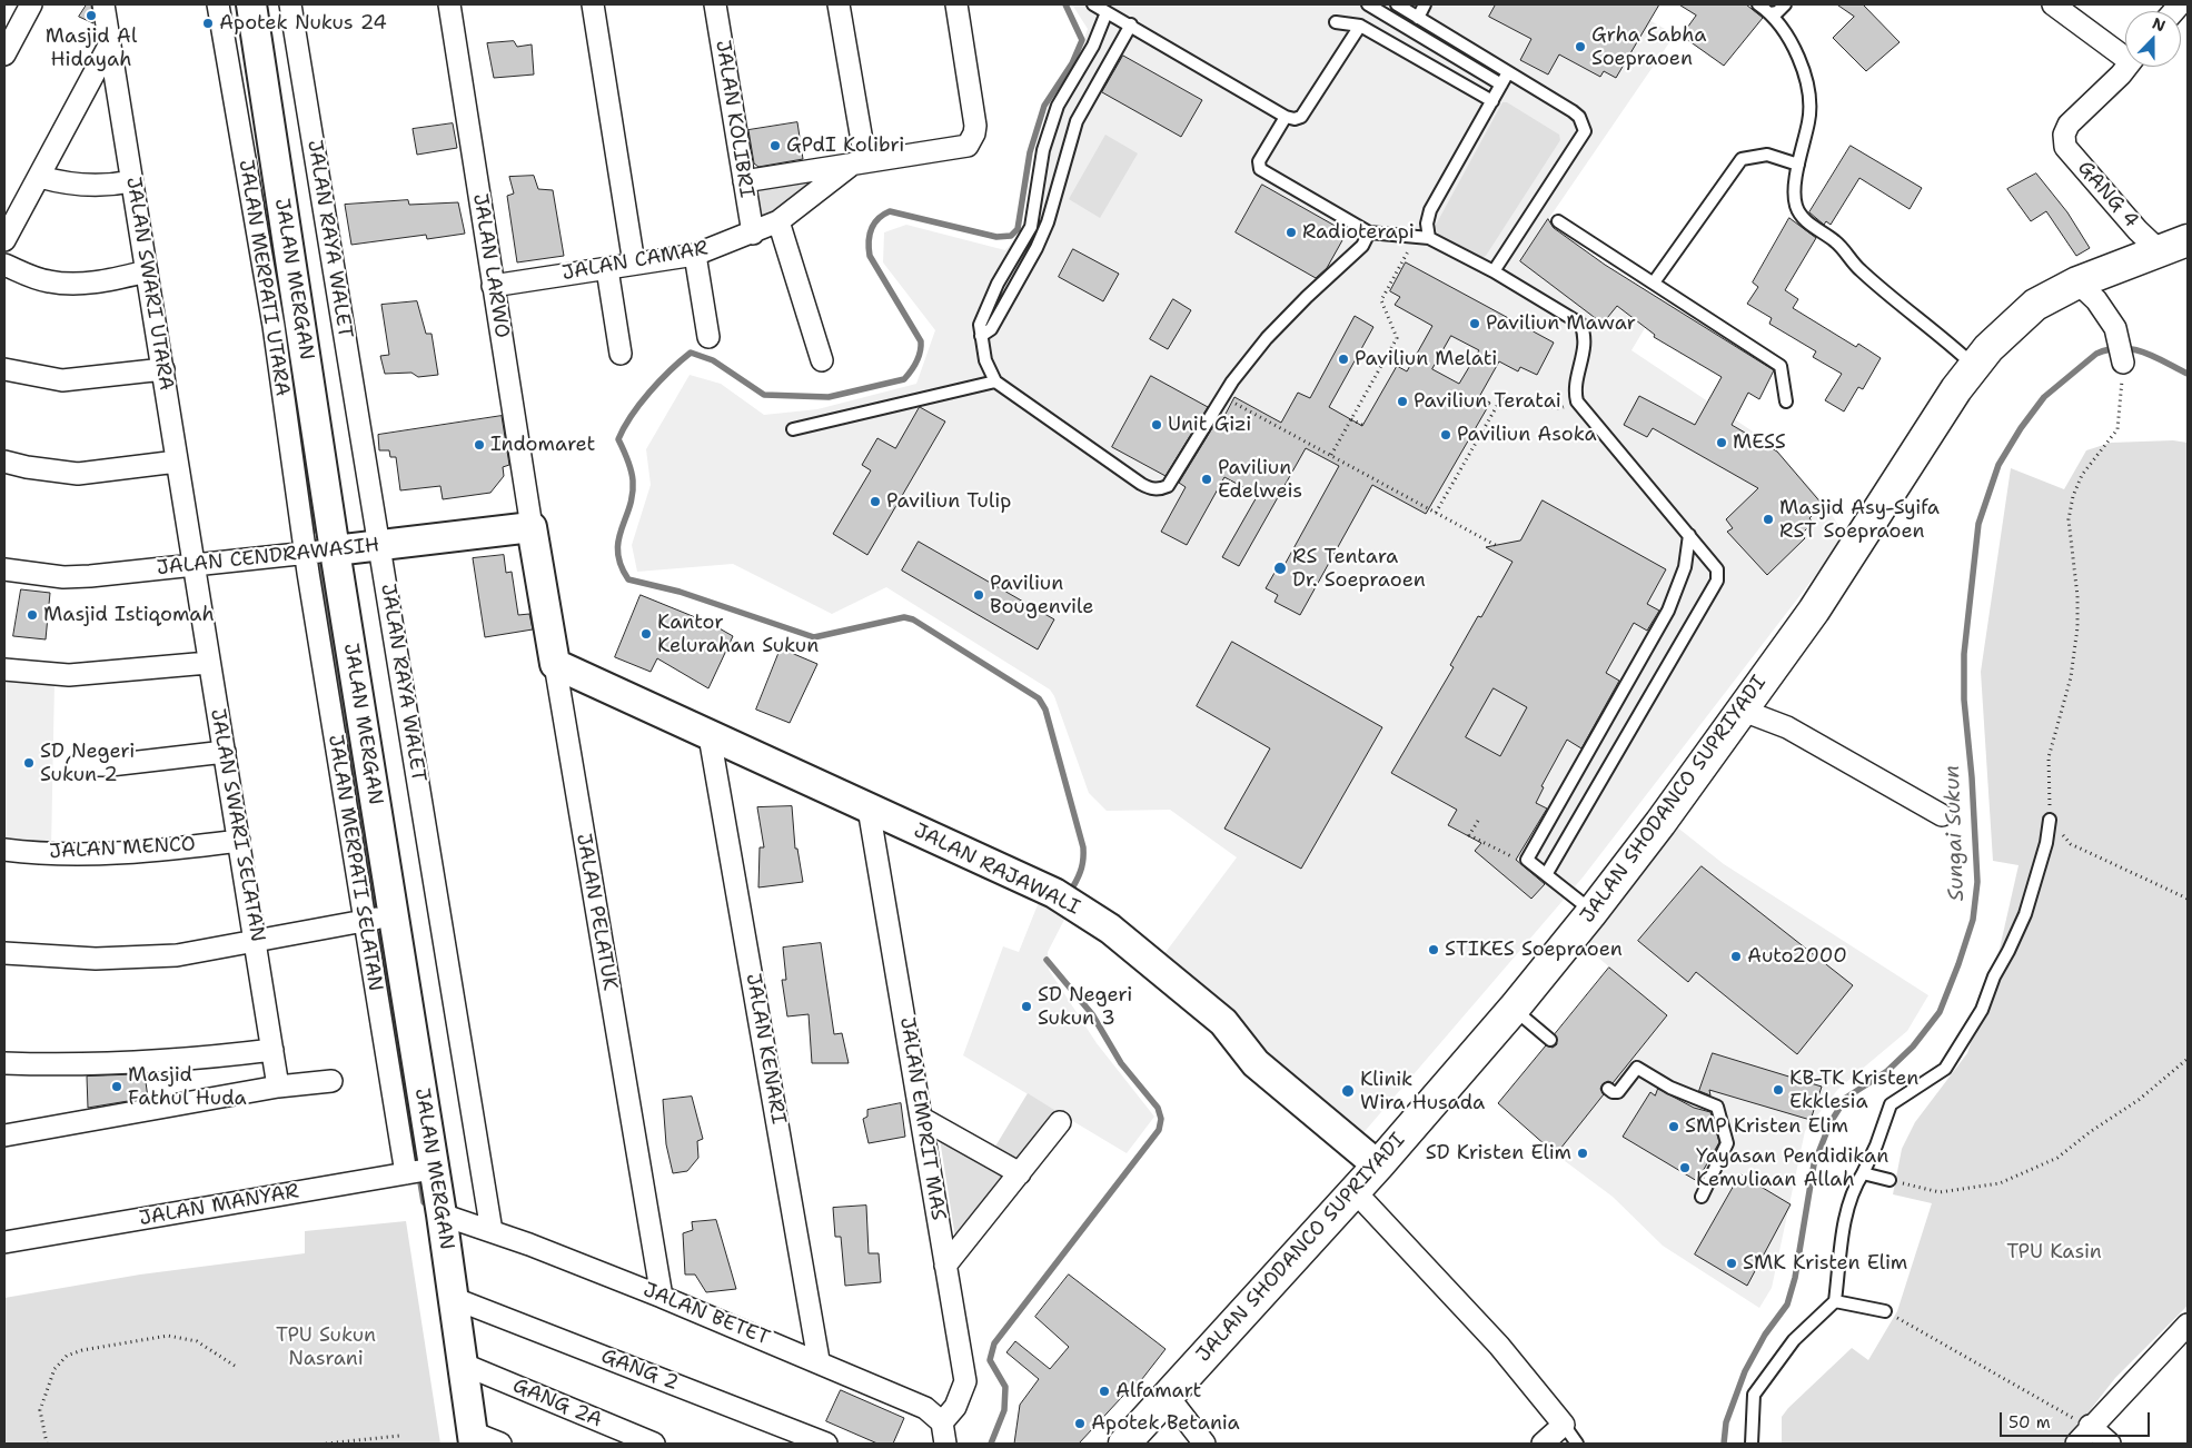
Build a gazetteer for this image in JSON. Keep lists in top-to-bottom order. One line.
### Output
{"streets":{"main road":["JALAN SHODANCO SUPRIYADI"],"street":["JALAN KOLIBRI","GANG 4","JALAN RAYA WALET","JALAN CAMAR","JALAN LARWO","JALAN MERPATI UTARA","JALAN MERGAN","JALAN SWARI UTARA","JALAN CENDRAWASIH","JALAN SWARI SELATAN","JALAN MENCO","JALAN MERPATI SELATAN","JALAN RAJAWALI","JALAN PELATUK","JALAN KENARI","JALAN EMPRIT MAS","JALAN MANYAR","JALAN BETET","GANG 2","GANG 2A"]},"crossings":[["JALAN KOLIBRI","JALAN CAMAR"],["GANG 4","JALAN SHODANCO SUPRIYADI"],["JALAN RAYA WALET","JALAN CENDRAWASIH"],["JALAN RAYA WALET","JALAN BETET"],["JALAN CAMAR","JALAN LARWO"],["JALAN LARWO","JALAN CENDRAWASIH"],["JALAN LARWO","JALAN PELATUK"],["JALAN MERPATI UTARA","JALAN MERGAN"],["JALAN MERPATI UTARA","JALAN CENDRAWASIH"],["JALAN MERPATI UTARA","JALAN MERPATI SELATAN"],["JALAN MERGAN","JALAN CENDRAWASIH"],["JALAN MERGAN","JALAN MERPATI SELATAN"],["JALAN MERGAN","JALAN MANYAR"],["JALAN MERGAN","JALAN BETET"],["JALAN MERGAN","GANG 2"],["JALAN MERGAN","GANG 2A"],["JALAN SWARI UTARA","JALAN CENDRAWASIH"],["JALAN SWARI UTARA","JALAN SWARI SELATAN"],["JALAN CENDRAWASIH","JALAN SWARI SELATAN"],["JALAN CENDRAWASIH","JALAN MERPATI SELATAN"],["JALAN CENDRAWASIH","JALAN PELATUK"],["JALAN SHODANCO SUPRIYADI","JALAN RAJAWALI"],["JALAN SWARI SELATAN","JALAN MENCO"],["JALAN MERPATI SELATAN","JALAN MANYAR"],["JALAN RAJAWALI","JALAN PELATUK"],["JALAN RAJAWALI","JALAN KENARI"],["JALAN RAJAWALI","JALAN EMPRIT MAS"],["JALAN PELATUK","JALAN BETET"],["JALAN KENARI","JALAN BETET"],["JALAN EMPRIT MAS","JALAN BETET"]],"water":["Sungai Sukun"],"parks":["TPU Kasin","TPU Sukun Nasrani"],"places":["Masjid Al Hidayah","Apotek Nukus 24","Grha Sabha Soepraoen","GPdI Kolibri","Radioterapi","Paviliun Mawar","Paviliun Melati","Paviliun Teratai","Unit Gizi","Paviliun Asoka","MESS","Indomaret","Paviliun Edelweis","Paviliun Tulip","Masjid Asy-Syifa RST Soepraoen","RS Tentara Dr. Soepraoen","Paviliun Bougenvile","Masjid Istiqomah","Kantor Kelurahan Sukun","SD Negeri Sukun 2","STIKES Soepraoen","Auto2000","SD Negeri Sukun 3","Masjid Fathul Huda","KB-TK Kristen Ekklesia","Klinik Wira Husada","SMP Kristen Elim","SD Kristen Elim","Yayasan Pendidikan Kemuliaan Allah","SMK Kristen Elim","Alfamart","Apotek Betania"],"scale_bar":"50 m","north":"top"}
